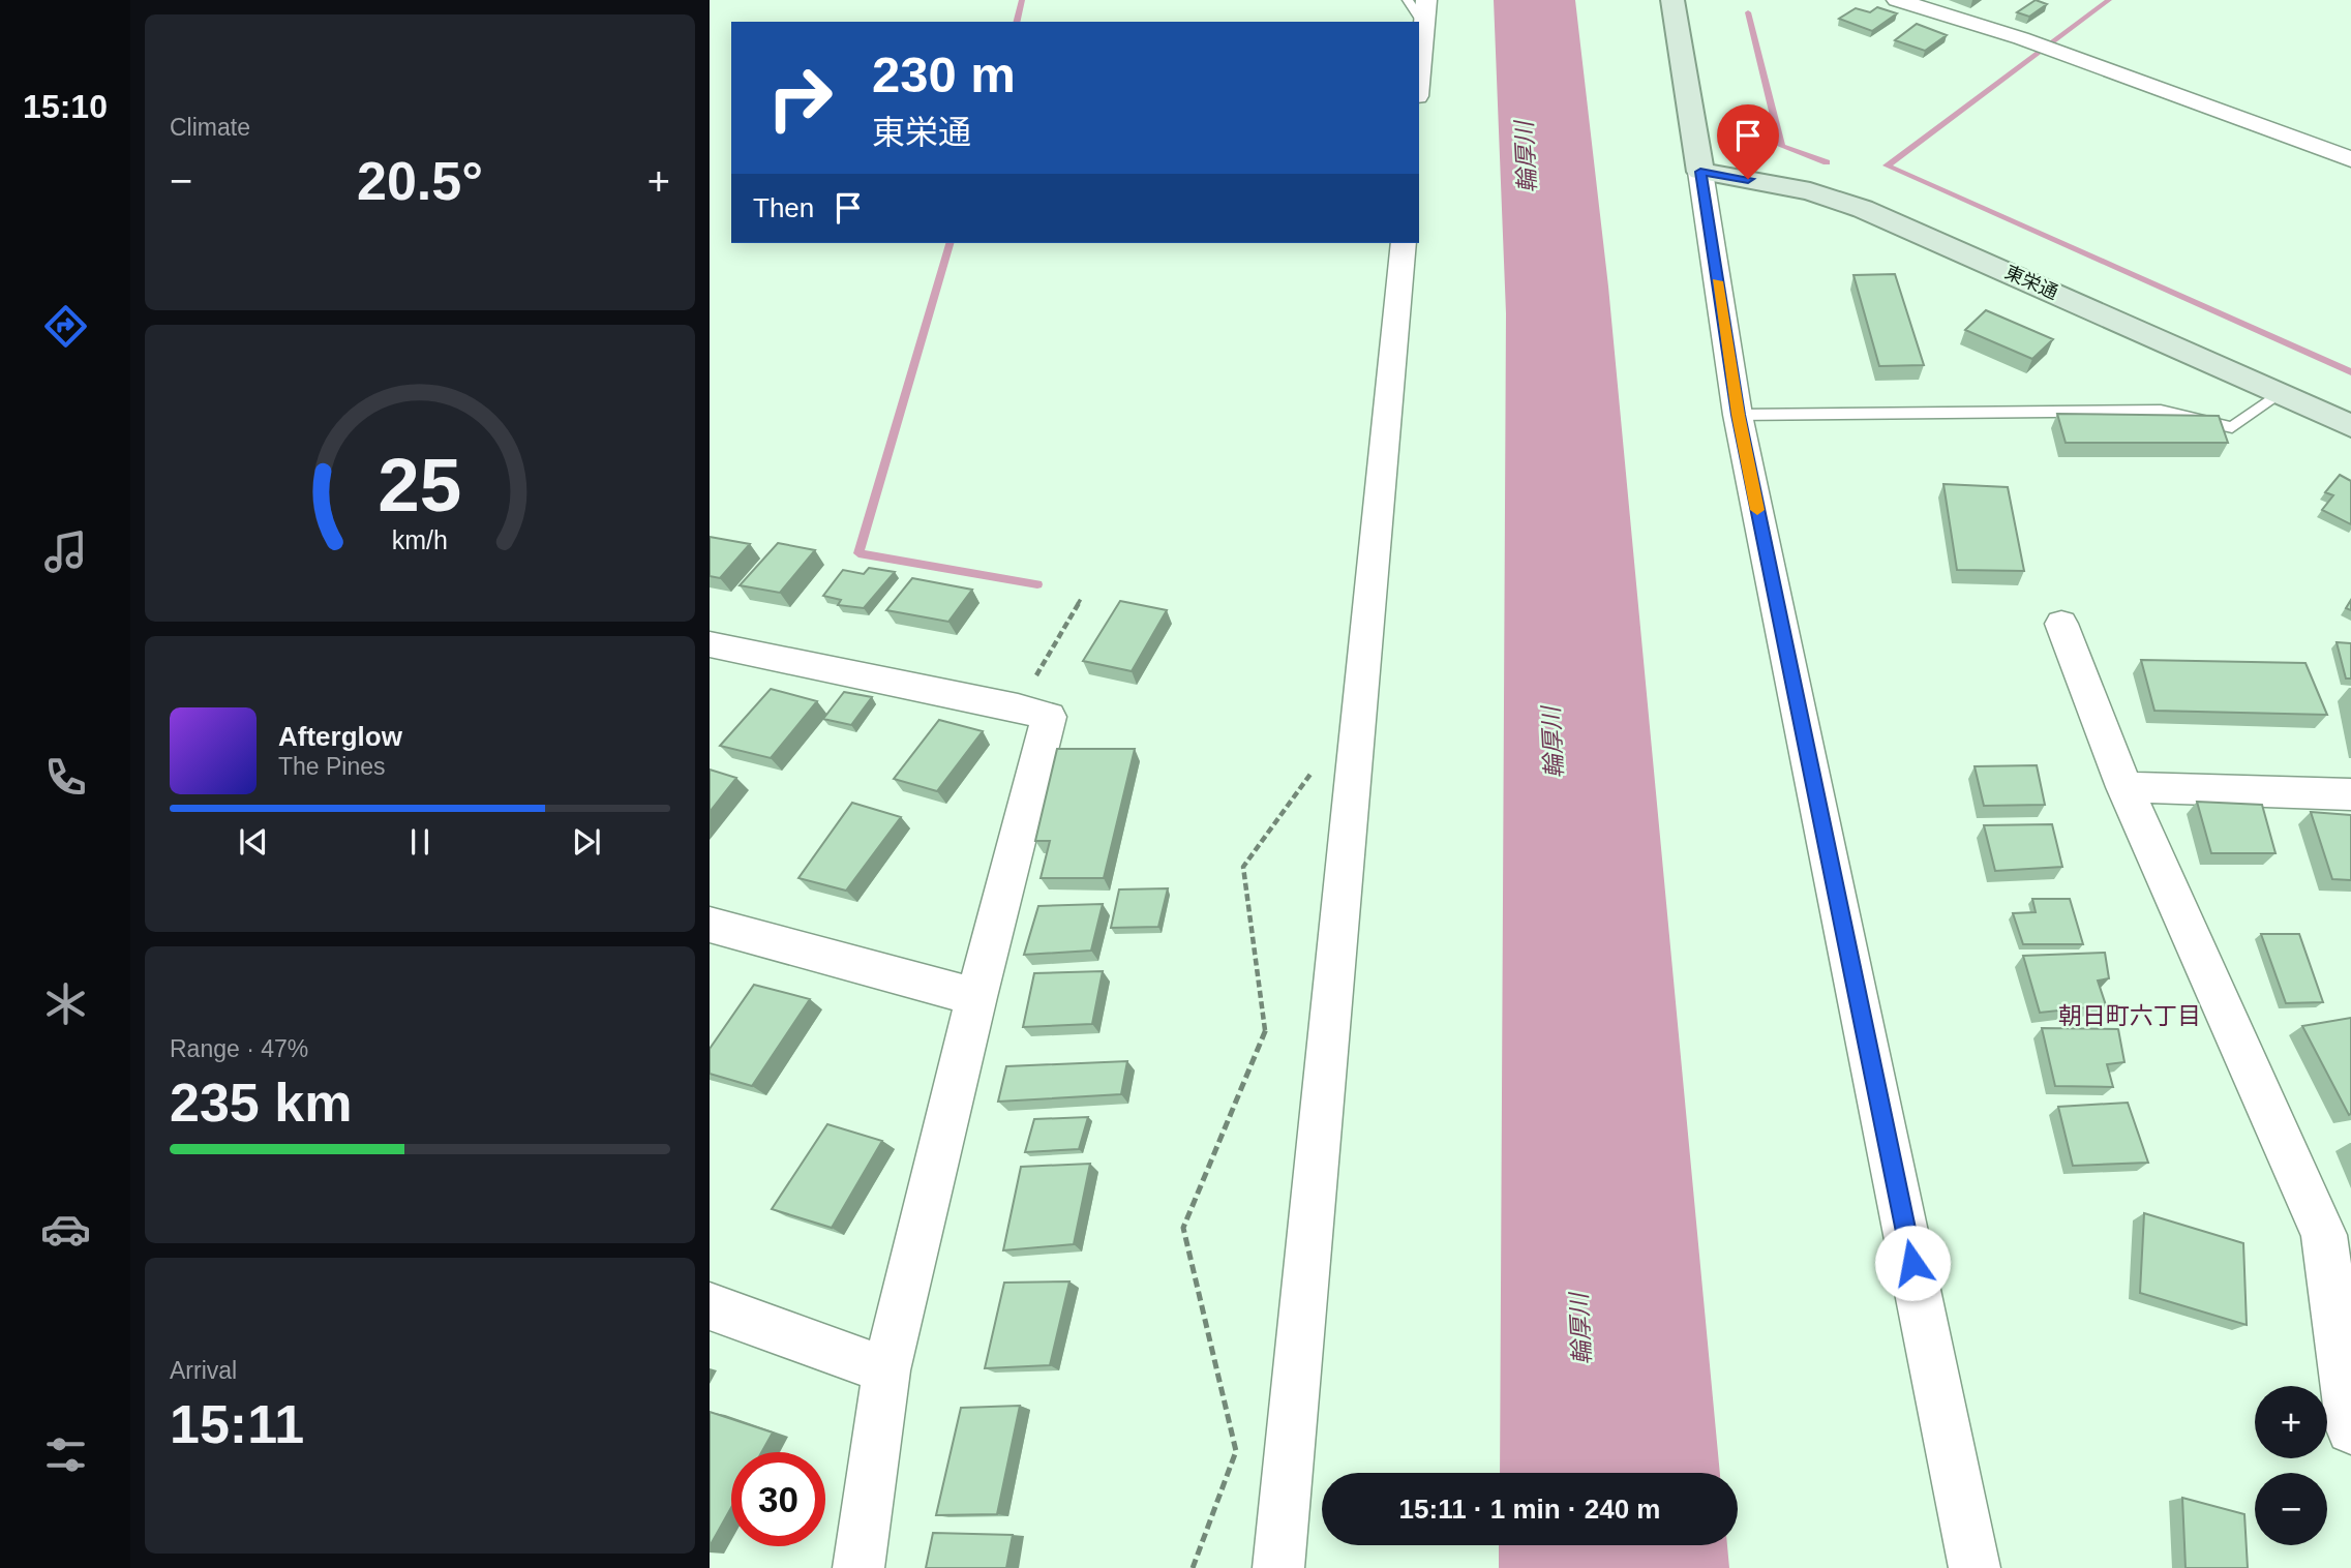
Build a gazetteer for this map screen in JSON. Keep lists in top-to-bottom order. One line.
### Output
{"streets":{"street":["東栄通"]},"districts":["朝日町六丁目"],"water":["輪厚川"],"page":{"tabs":"15:10","tile":["Climate",["Range · 47%","235 km"],["Arrival","15:11"]],"turn":["230 m","東栄通"],"heat":["−","20.5°","+"],"then":"Then","song":["Afterglow","The Pines"],"map_buttons":["+","−"],"limit":"30","trip":"15:11 · 1 min · 240 m","gauge":["25","km/h"]}}
